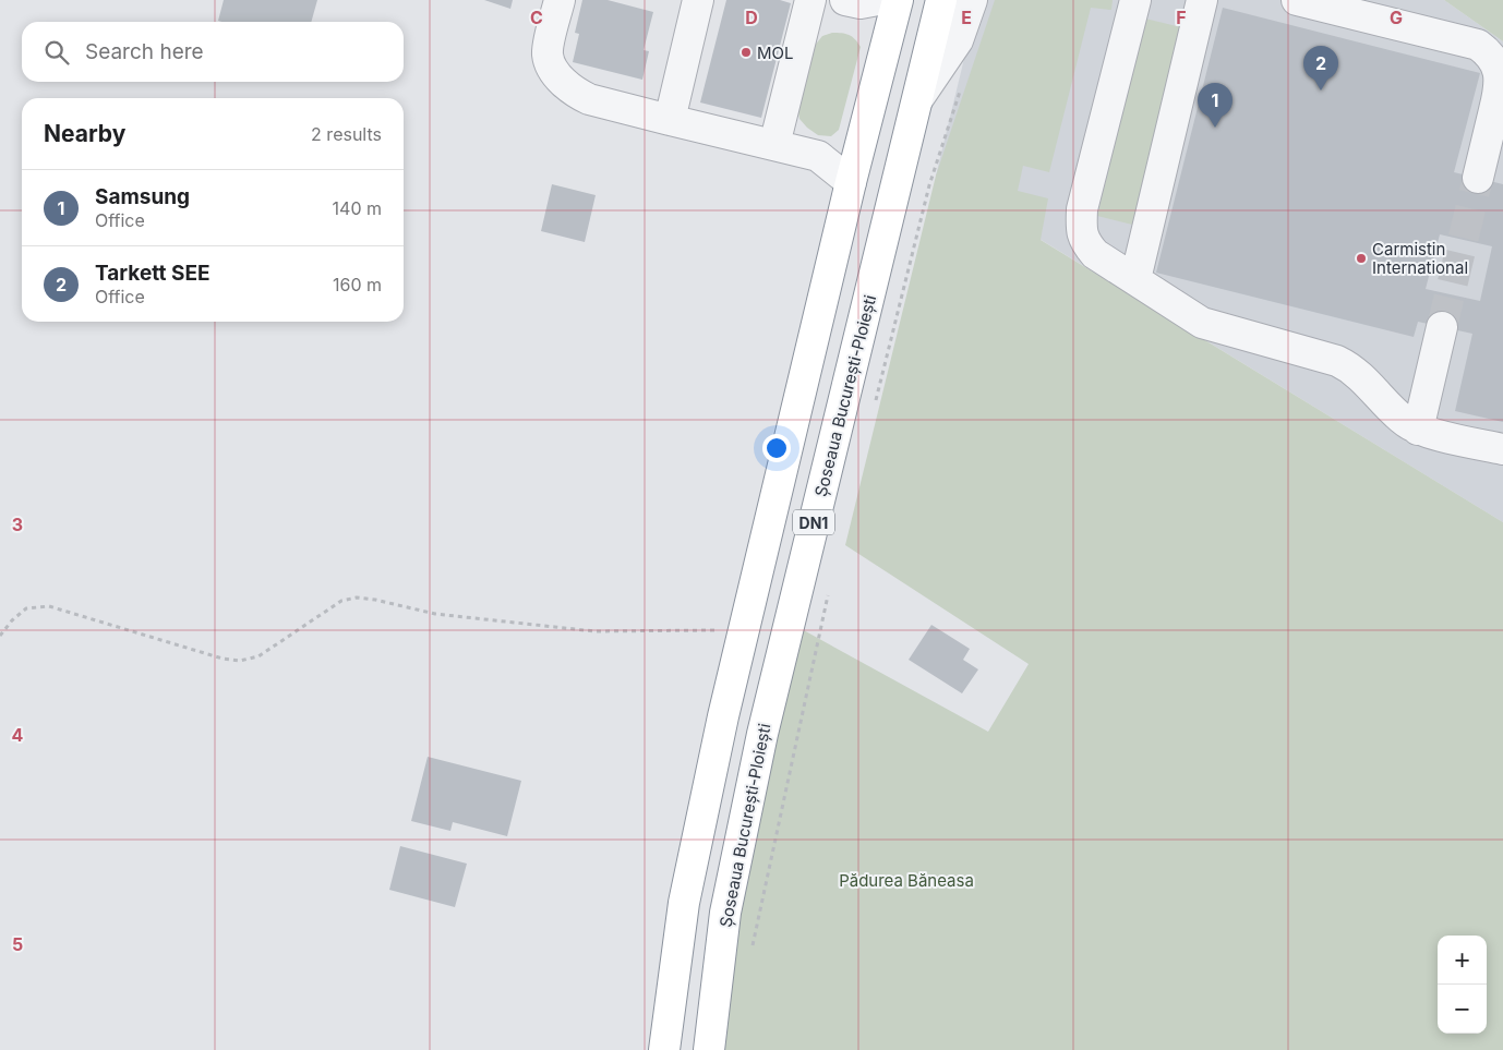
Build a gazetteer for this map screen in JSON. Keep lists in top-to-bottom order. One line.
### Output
{"streets":{"highway":["Șoseaua București-Ploiești","DN1"]},"parks":["Pădurea Băneasa"],"places":["MOL","Carmistin International"],"page":{"search":"Search here","pins":["2","1"],"heading":["Nearby","2 results"],"list":[{"mark":"1","name":"Samsung","note":"Office","value":"140 m"},{"mark":"2","name":"Tarkett SEE","note":"Office","value":"160 m"}],"map_buttons":["+","−"]},"grid":{"columns":["C","D","E","F","G"],"rows":["3","4","5"]}}
